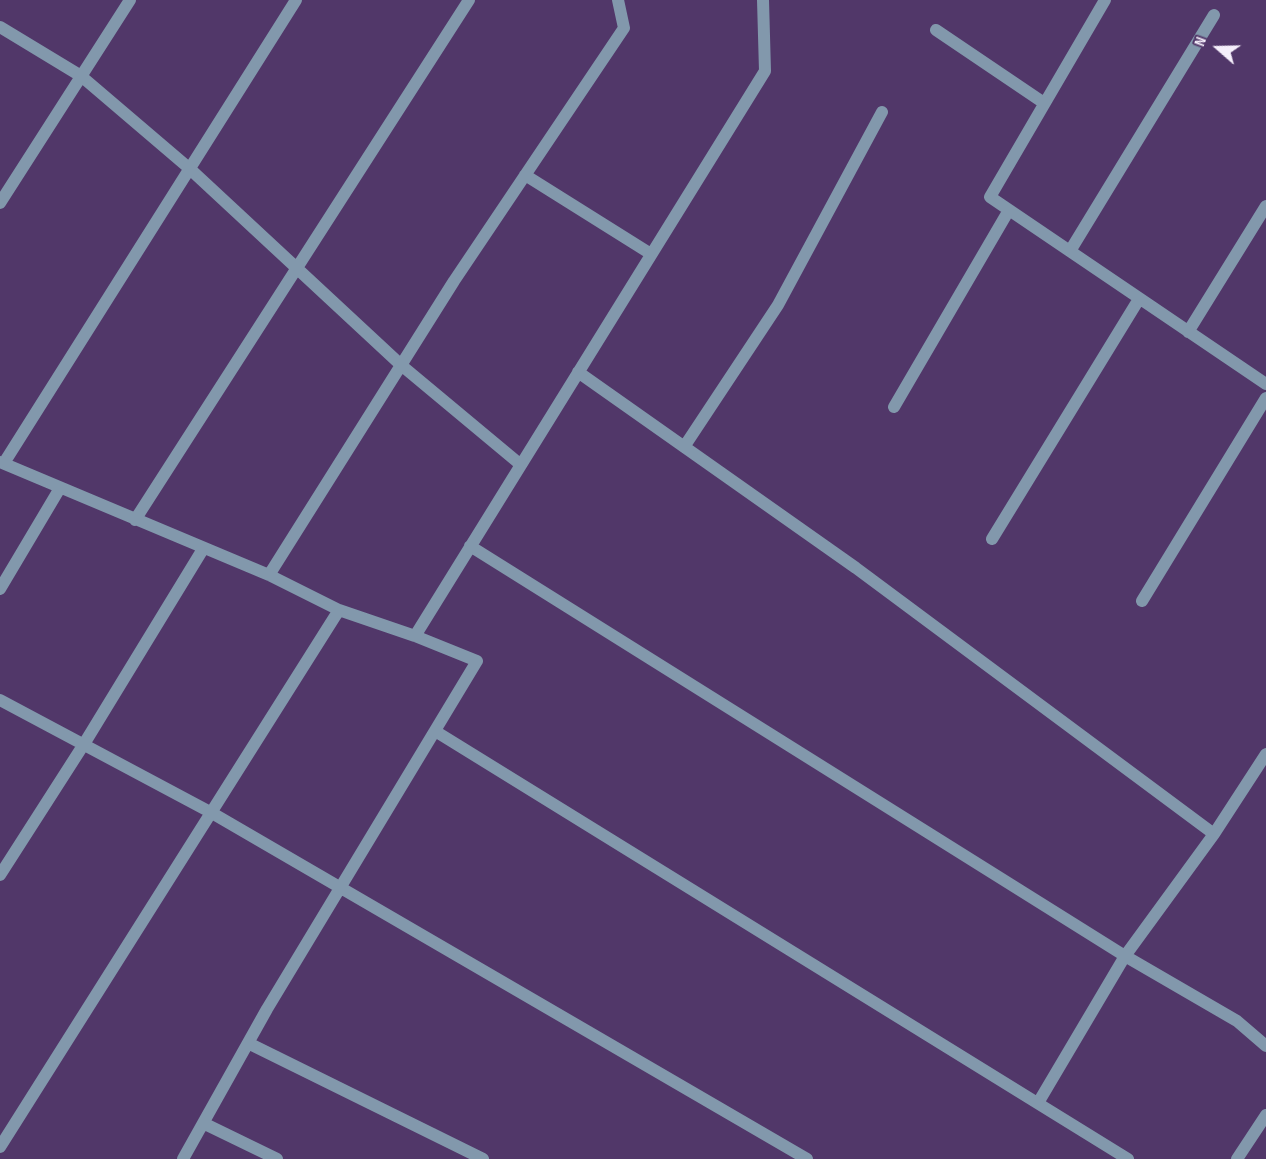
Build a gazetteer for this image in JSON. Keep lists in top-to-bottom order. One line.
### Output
{"north":"left"}
